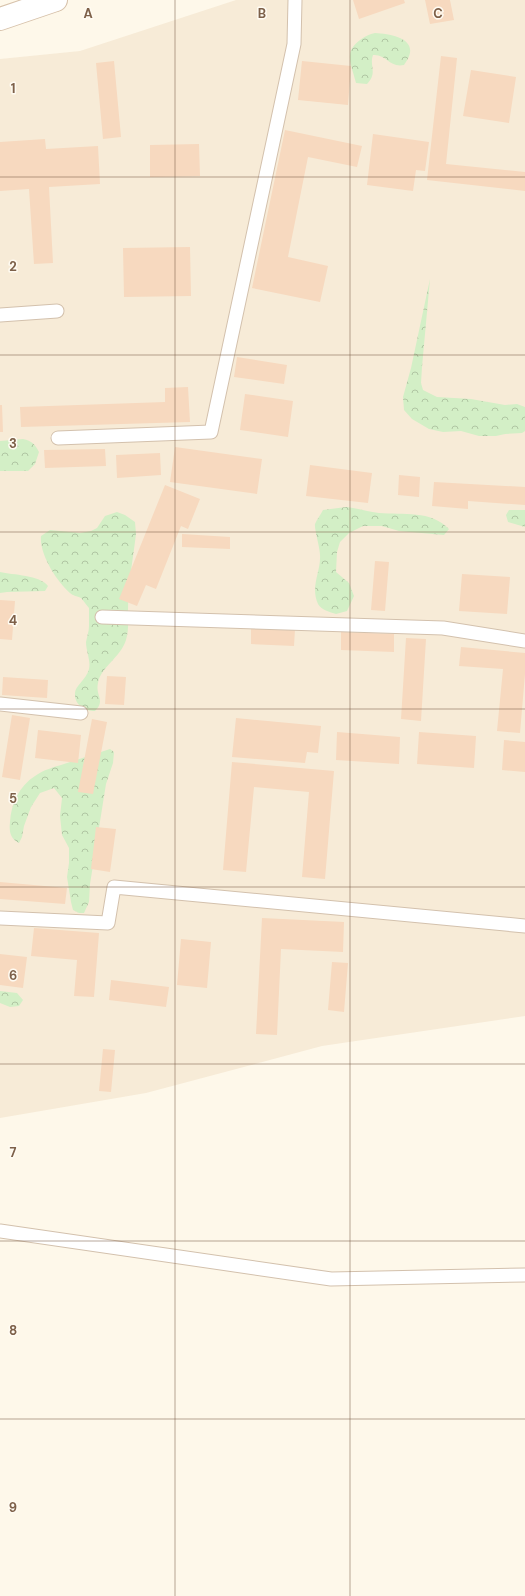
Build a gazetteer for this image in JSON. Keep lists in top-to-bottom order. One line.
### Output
{"grid":{"columns":["A","B","C"],"rows":["1","2","3","4","5","6","7","8","9"]}}
